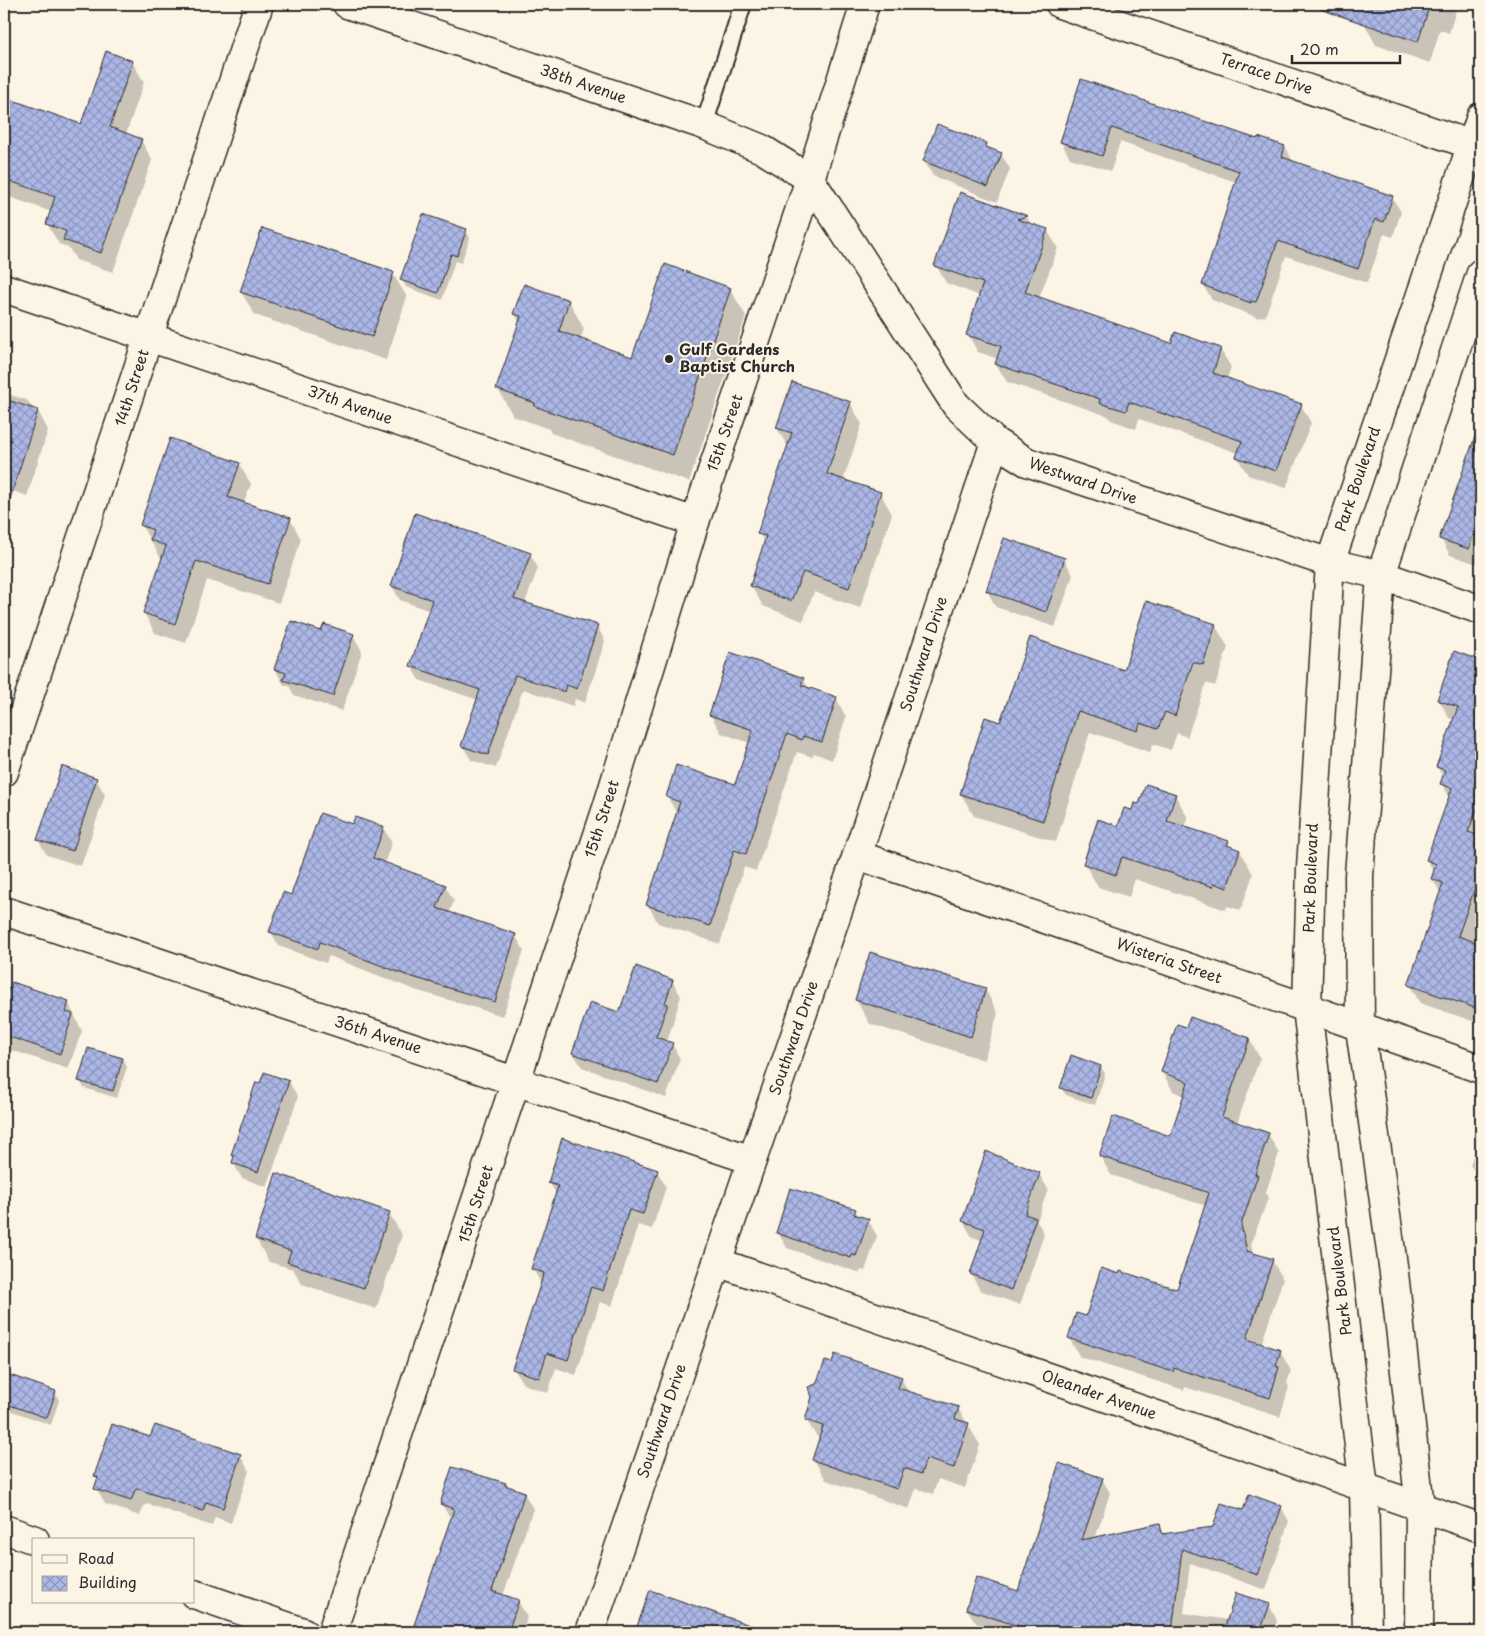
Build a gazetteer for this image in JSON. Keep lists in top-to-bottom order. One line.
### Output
{"streets":{"street":["Terrace Drive","38th Avenue","14th Street","37th Avenue","15th Street","Park Boulevard","Westward Drive","Southward Drive","Wisteria Street","36th Avenue","Oleander Avenue"]},"crossings":[["Terrace Drive","Park Boulevard"],["38th Avenue","15th Street"],["38th Avenue","Westward Drive"],["14th Street","37th Avenue"],["37th Avenue","15th Street"],["15th Street","Westward Drive"],["15th Street","36th Avenue"],["Park Boulevard","Westward Drive"],["Park Boulevard","Wisteria Street"],["Park Boulevard","Oleander Avenue"],["Westward Drive","Southward Drive"],["Southward Drive","Wisteria Street"],["Southward Drive","36th Avenue"],["Southward Drive","Oleander Avenue"]],"places":["Gulf Gardens Baptist Church"],"legend":["Road","Building"],"scale_bar":"20 m"}
